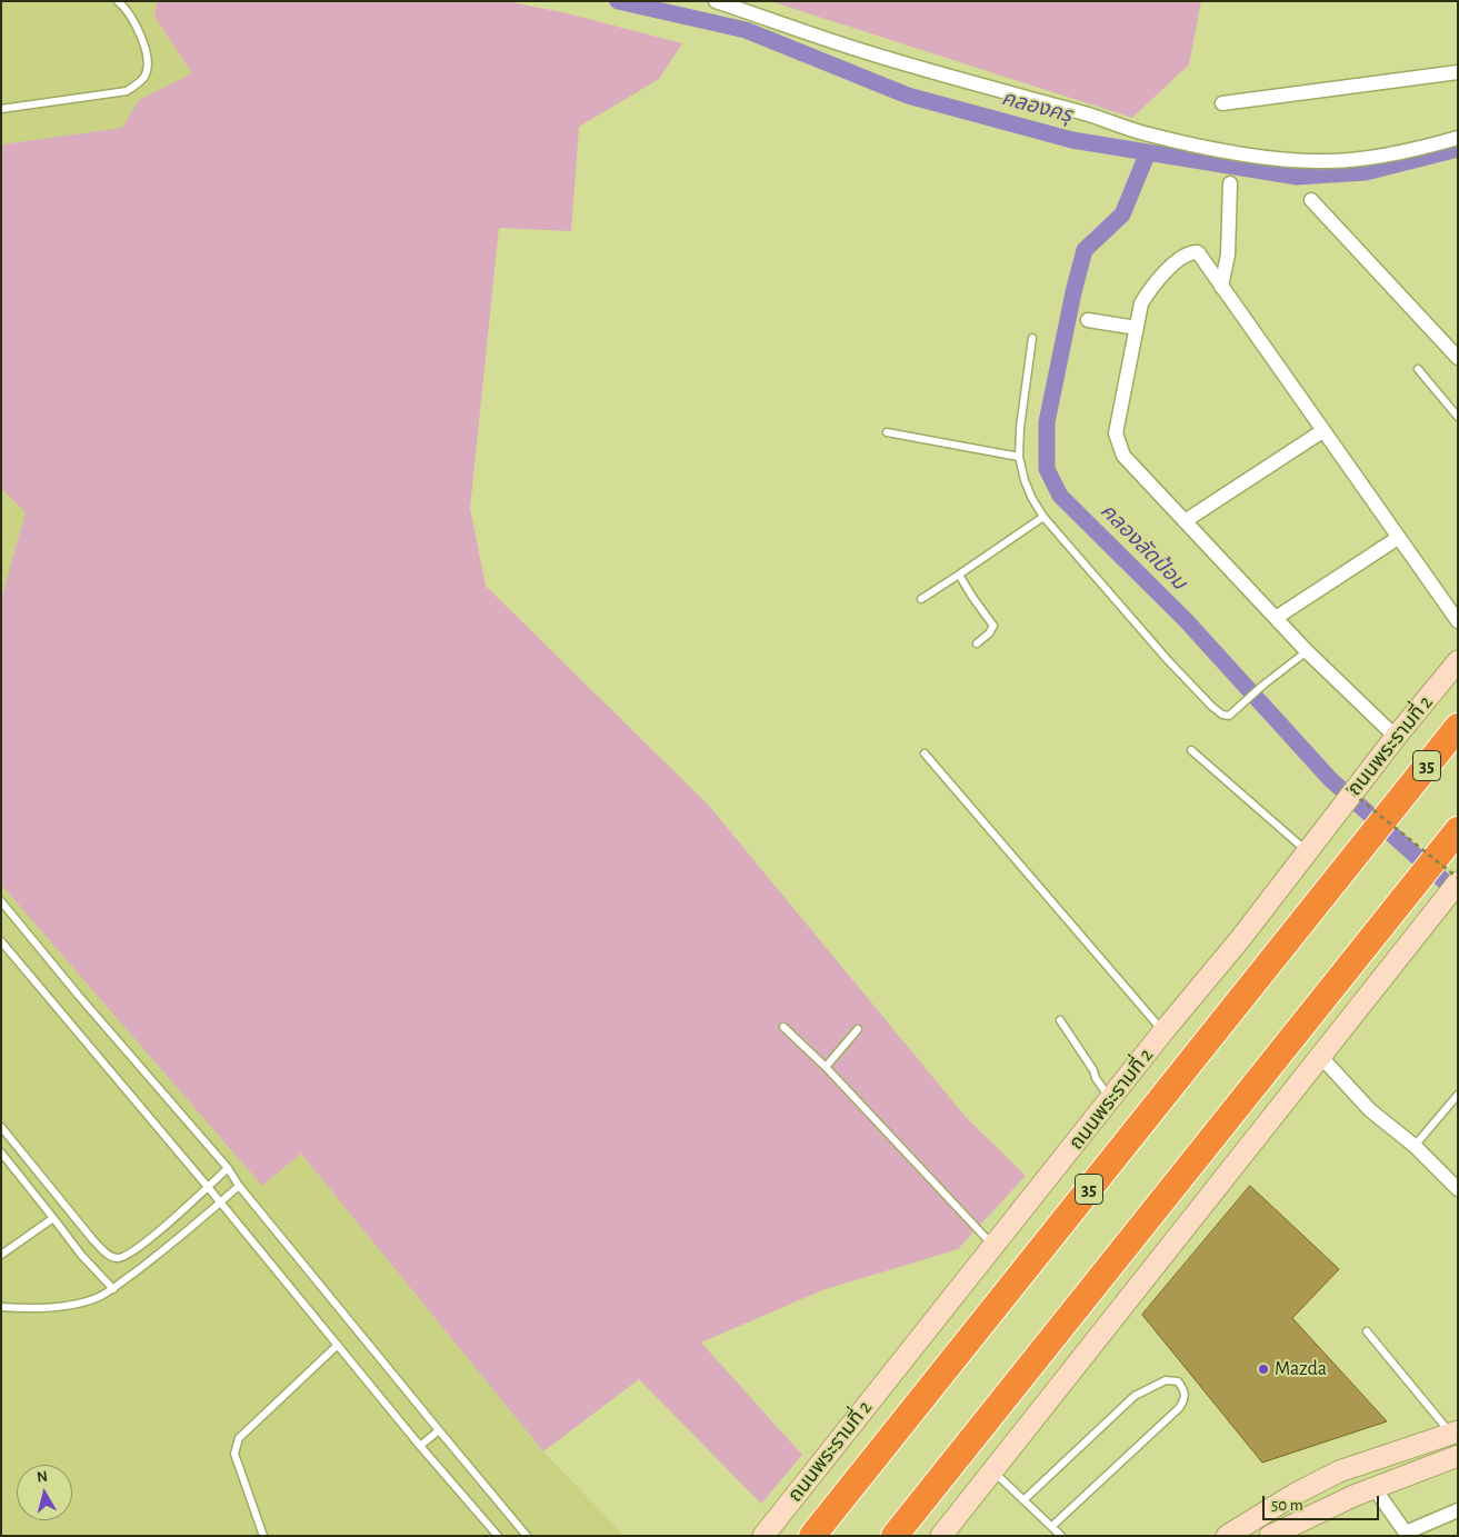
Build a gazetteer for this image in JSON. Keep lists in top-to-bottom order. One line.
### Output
{"streets":{"highway":["ถนนพระรามที่ 2","35"]},"water":["คลองครุ","คลองลัดป้อม"],"places":["Mazda"],"scale_bar":"50 m","north":"top"}
